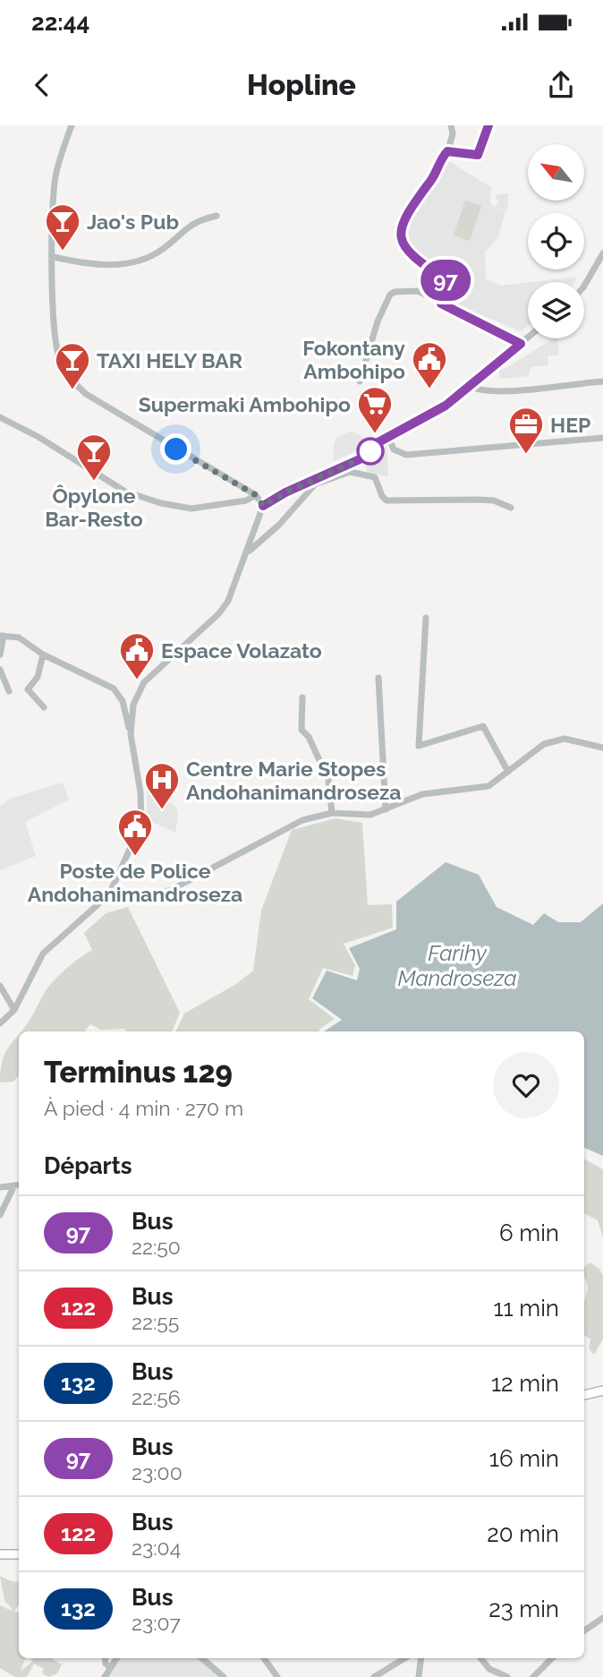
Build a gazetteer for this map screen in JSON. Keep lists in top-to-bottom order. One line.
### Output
{"water":["Farihy Mandroseza"],"places":{"bar":["Jao's Pub","TAXI HELY BAR","Ôpylone Bar-Resto"],"public building":["Fokontany Ambohipo","Espace Volazato","Poste de Police Andohanimandroseza"],"supermarket":["Supermaki Ambohipo"],"office":["HEP"],"hospital":["Centre Marie Stopes Andohanimandroseza"]},"lines":["bus line 97"],"north":"top left","page":{"status":"22:44","header":"Hopline","on_map":"97","heading":[["Terminus 129","À pied · 4 min · 270 m"],"Départs"],"list":[{"mark":"97","name":"Bus","note":"22:50","value":"6 min"},{"mark":"122","name":"Bus","note":"22:55","value":"11 min"},{"mark":"132","name":"Bus","note":"22:56","value":"12 min"},{"mark":"97","name":"Bus","note":"23:00","value":"16 min"},{"mark":"122","name":"Bus","note":"23:04","value":"20 min"},{"mark":"132","name":"Bus","note":"23:07","value":"23 min"}]}}
